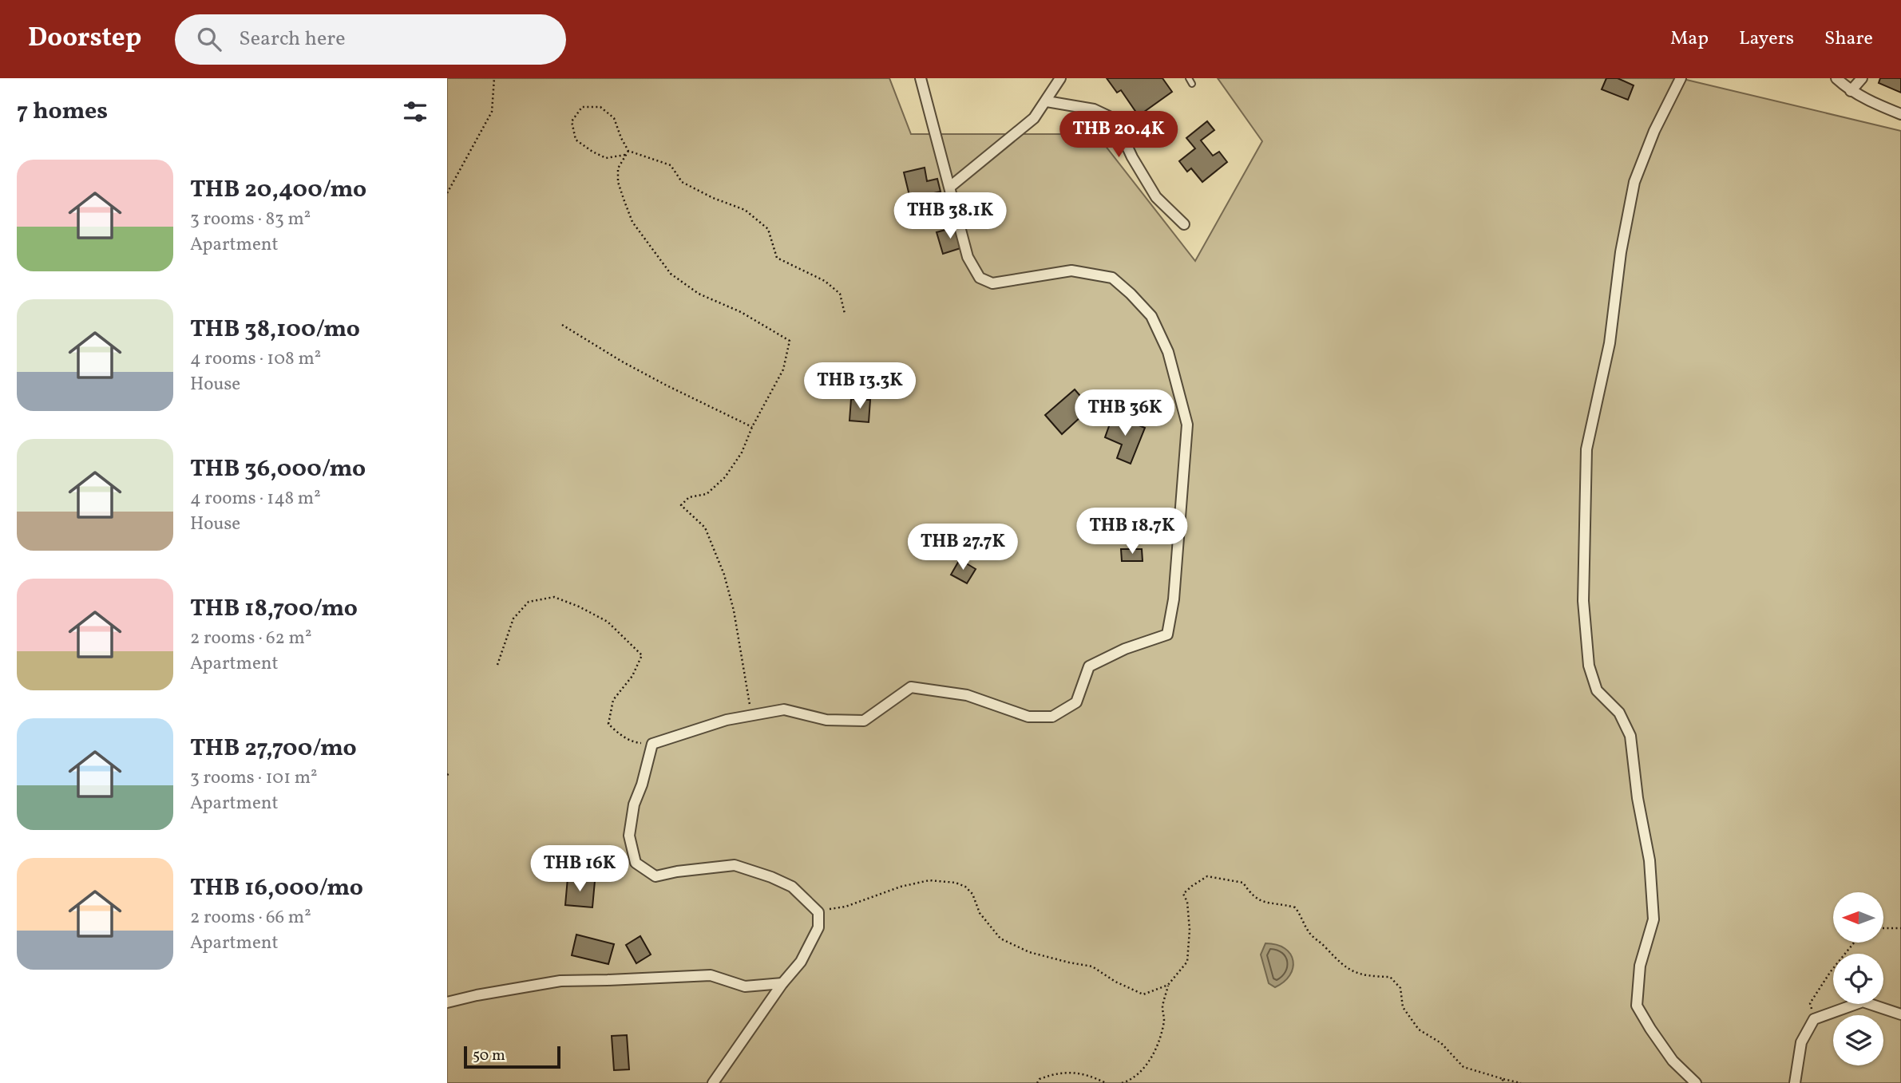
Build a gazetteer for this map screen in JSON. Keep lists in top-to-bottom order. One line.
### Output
{"scale_bar":"50 m","north":"left","page":{"header":"Doorstep","search":"Search here","nav":["Map","Layers","Share"],"heading":"7 homes","price":["THB 20.4K","THB 38.1K","THB 13.3K","THB 36K","THB 18.7K","THB 27.7K","THB 16K"],"list":[{"name":"THB 20,400/mo","note":"3 rooms · 83 m² · Apartment"},{"name":"THB 38,100/mo","note":"4 rooms · 108 m² · House"},{"name":"THB 36,000/mo","note":"4 rooms · 148 m² · House"},{"name":"THB 18,700/mo","note":"2 rooms · 62 m² · Apartment"},{"name":"THB 27,700/mo","note":"3 rooms · 101 m² · Apartment"},{"name":"THB 16,000/mo","note":"2 rooms · 66 m² · Apartment"}],"scale":"50 m"}}
